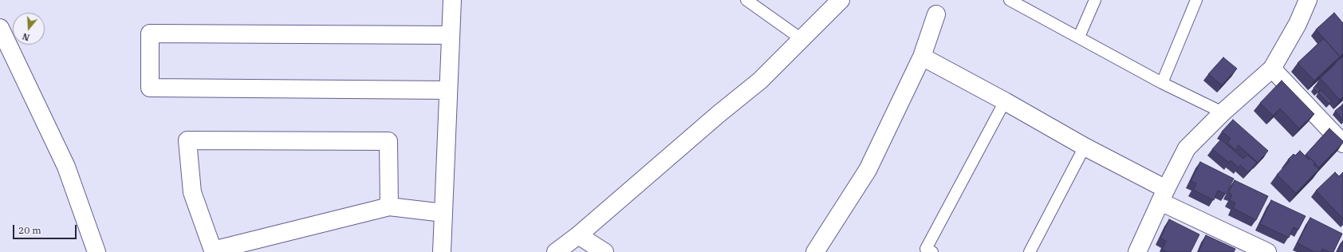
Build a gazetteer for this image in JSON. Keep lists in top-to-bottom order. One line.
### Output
{"scale_bar":"20 m","north":"bottom"}
